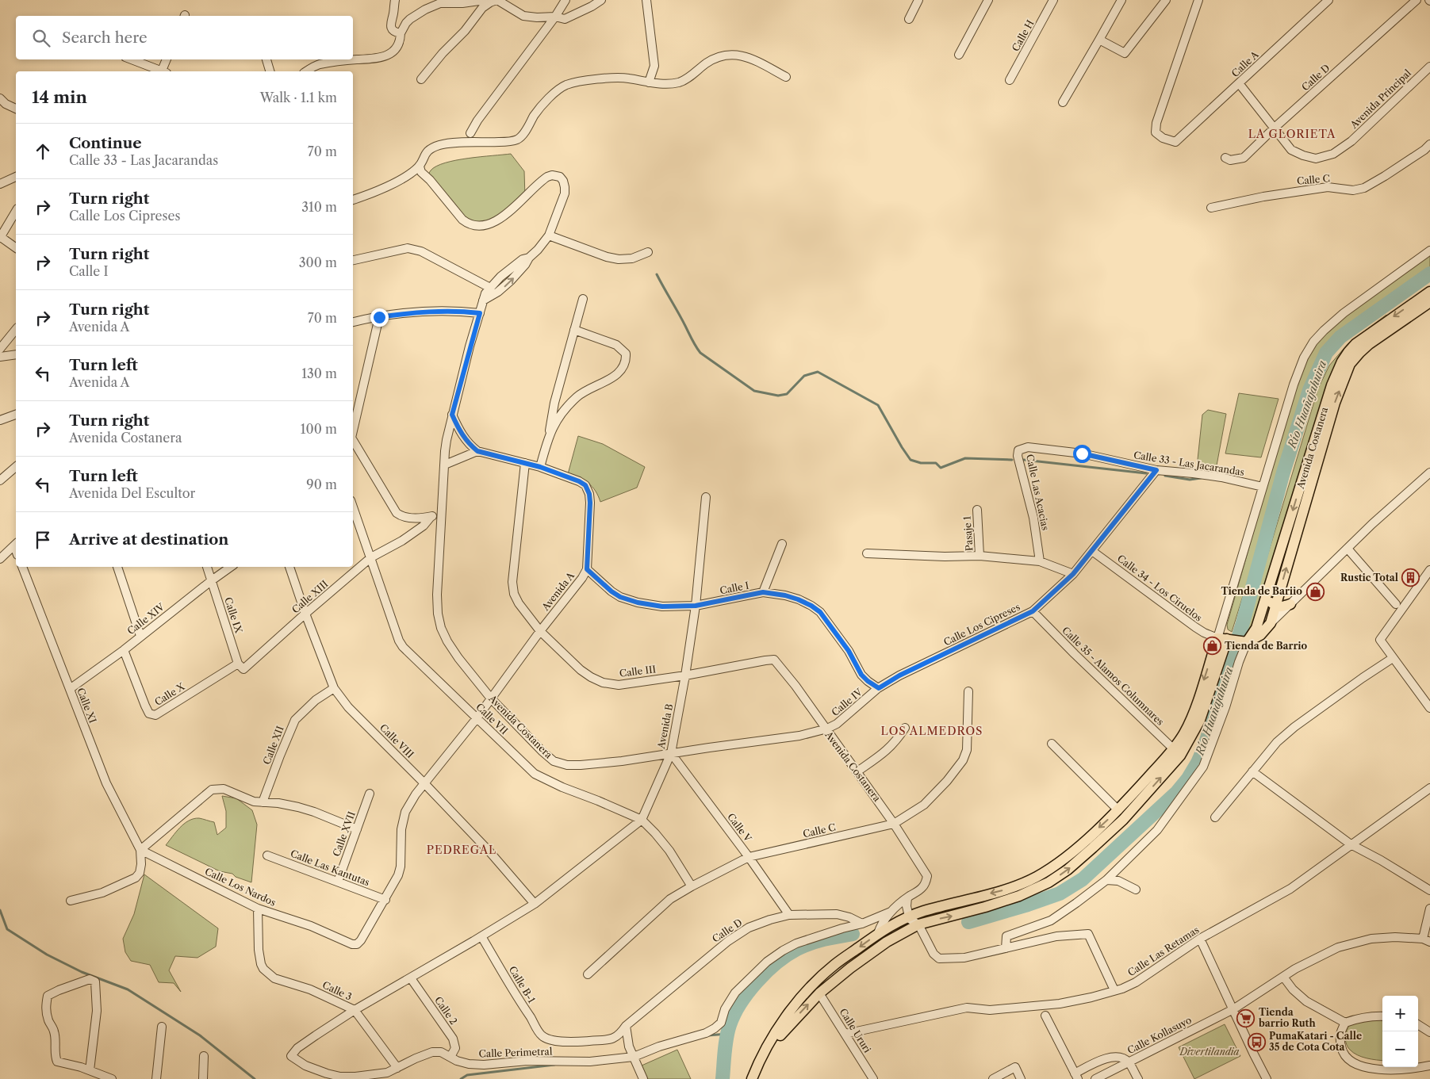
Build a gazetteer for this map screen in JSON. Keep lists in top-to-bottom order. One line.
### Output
{"streets":{"main road":["Avenida Costanera"],"street":["Calle H","Calle A","Calle D","Avenida Principal","Calle C","Calle 33 - Las Jacarandas","Calle Las Acacias","Pasaje 1","Calle I","Calle 34 - Los Ciruelos","Avenida A","Calle XIII","Calle IX","Calle XIV","Calle Los Cipreses","Calle III","Calle 35 - Alamos Columnares","Calle X","Calle IV","Calle XI","Calle VII","Avenida B","Calle VIII","Calle XII","Calle V","Calle XVII","Calle Las Kantutas","Calle Los Nardos","Calle Las Retamas","Calle B-1","Calle 3","Calle 2","Calle Ururi","Calle Kollasuyo","Calle Perimetral"]},"crossings":[["Calle A","Avenida Principal"],["Calle D","Avenida Principal"],["Calle D","Calle V"],["Calle D","Calle B-1"],["Calle D","Calle Perimetral"],["Calle C","Avenida Costanera"],["Calle C","Calle VII"],["Calle C","Calle V"],["Avenida Costanera","Calle 34 - Los Ciruelos"],["Avenida Costanera","Avenida A"],["Avenida Costanera","Calle III"],["Avenida Costanera","Calle 35 - Alamos Columnares"],["Avenida Costanera","Calle IV"],["Avenida Costanera","Avenida B"],["Avenida Costanera","Calle V"],["Avenida Costanera","Calle Ururi"],["Avenida Costanera","Calle Perimetral"],["Calle 33 - Las Jacarandas","Calle Las Acacias"],["Calle 33 - Las Jacarandas","Calle Los Cipreses"],["Calle I","Avenida A"],["Calle I","Calle Los Cipreses"],["Calle I","Calle IV"],["Calle I","Avenida B"],["Calle 34 - Los Ciruelos","Calle Los Cipreses"],["Avenida A","Calle III"],["Avenida A","Calle VII"],["Avenida A","Calle VIII"],["Avenida A","Calle Las Kantutas"],["Avenida A","Calle Los Nardos"],["Calle XIII","Calle IX"],["Calle XIII","Calle X"],["Calle XIII","Calle VII"],["Calle XIII","Calle VIII"],["Calle IX","Calle XIV"],["Calle IX","Calle X"],["Calle XIV","Calle X"],["Calle XIV","Calle XI"],["Calle Los Cipreses","Calle 35 - Alamos Columnares"],["Calle Los Cipreses","Calle IV"],["Calle III","Calle IV"],["Calle III","Avenida B"],["Calle XI","Calle Los Nardos"],["Calle VII","Avenida B"],["Avenida B","Calle VIII"],["Avenida B","Calle V"],["Avenida B","Calle B-1"],["Avenida B","Calle 3"],["Avenida B","Calle 2"],["Avenida B","Calle Perimetral"],["Calle VIII","Calle XII"],["Calle XVII","Calle Las Kantutas"],["Calle Los Nardos","Calle 3"],["Calle Las Retamas","Calle Ururi"],["Calle 3","Calle Perimetral"],["Calle 2","Calle Perimetral"]],"districts":["LA GLORIETA","LOS ALMEDROS","PEDREGAL"],"water":["Río Huañajahuira"],"parks":["Divertilandia"],"places":{"building":["Rustic Total"],"shop":["Tienda de Bariio","Tienda de Barrio"],"supermarket":["Tienda barrio Ruth"],"bus stop":["PumaKatari - Calle 35 de Cota Cota"]},"page":{"search":"Search here","heading":["14 min","Walk · 1.1 km"],"list":[["Continue","Calle 33 - Las Jacarandas","70 m"],["Turn right","Calle Los Cipreses","310 m"],["Turn right","Calle I","300 m"],["Turn right","Avenida A","70 m"],["Turn left","Avenida A","130 m"],["Turn right","Avenida Costanera","100 m"],["Turn left","Avenida Del Escultor","90 m"],"Arrive at destination"],"map_buttons":["+","−"]}}
